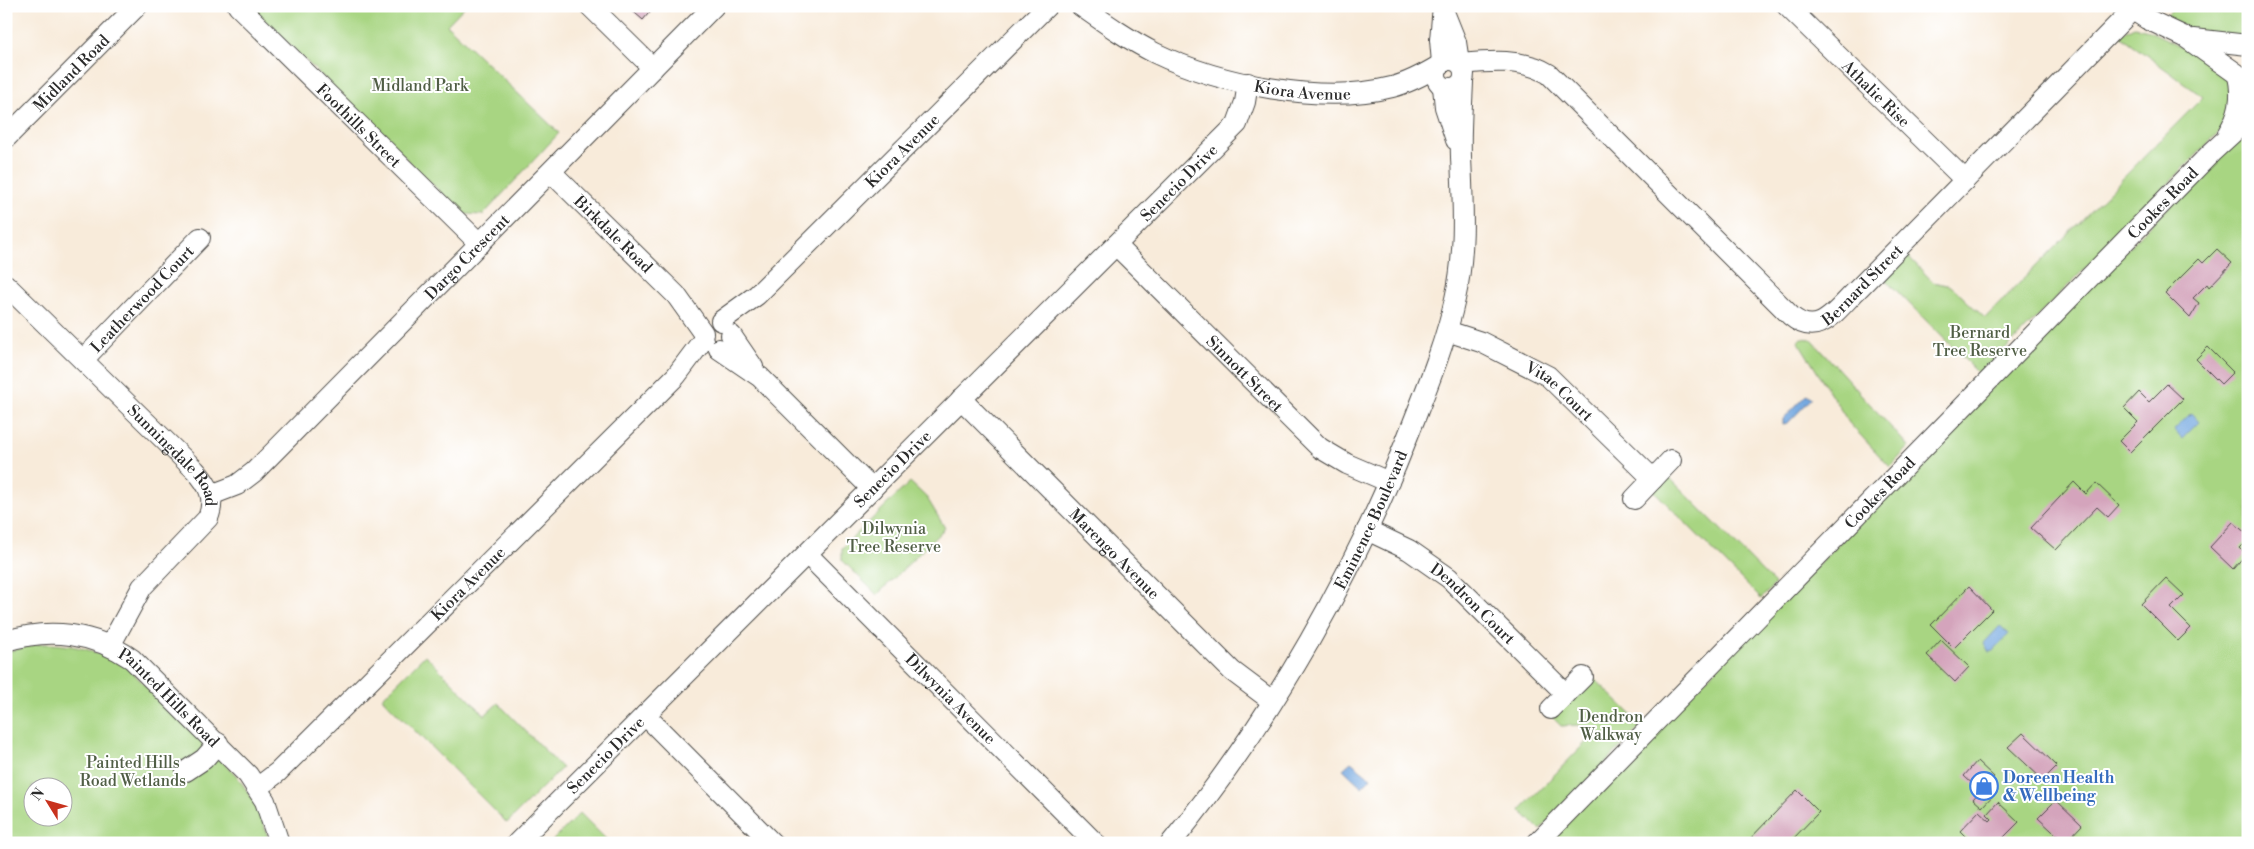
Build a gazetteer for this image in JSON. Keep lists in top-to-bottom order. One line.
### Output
{"streets":{"street":["Midland Road","Kiora Avenue","Athalie Rise","Foothills Street","Senecio Drive","Cookes Road","Birkdale Road","Dargo Crescent","Bernard Street","Leatherwood Court","Sinnott Street","Vitae Court","Sunningdale Road","Eminence Boulevard","Marengo Avenue","Dendron Court","Painted Hills Road","Dilwynia Avenue"]},"crossings":[["Kiora Avenue","Senecio Drive"],["Kiora Avenue","Birkdale Road"],["Kiora Avenue","Bernard Street"],["Kiora Avenue","Eminence Boulevard"],["Kiora Avenue","Painted Hills Road"],["Athalie Rise","Bernard Street"],["Foothills Street","Dargo Crescent"],["Senecio Drive","Birkdale Road"],["Senecio Drive","Sinnott Street"],["Senecio Drive","Marengo Avenue"],["Senecio Drive","Dilwynia Avenue"],["Birkdale Road","Dargo Crescent"],["Dargo Crescent","Sunningdale Road"],["Bernard Street","Eminence Boulevard"],["Leatherwood Court","Sunningdale Road"],["Sinnott Street","Eminence Boulevard"],["Vitae Court","Eminence Boulevard"],["Sunningdale Road","Painted Hills Road"],["Eminence Boulevard","Marengo Avenue"],["Eminence Boulevard","Dendron Court"]],"parks":["Midland Park","Bernard Tree Reserve","Dilwynia Tree Reserve","Dendron Walkway","Painted Hills Road Wetlands"],"places":{"shop":["Doreen Health & Wellbeing"]},"north":"top left"}
